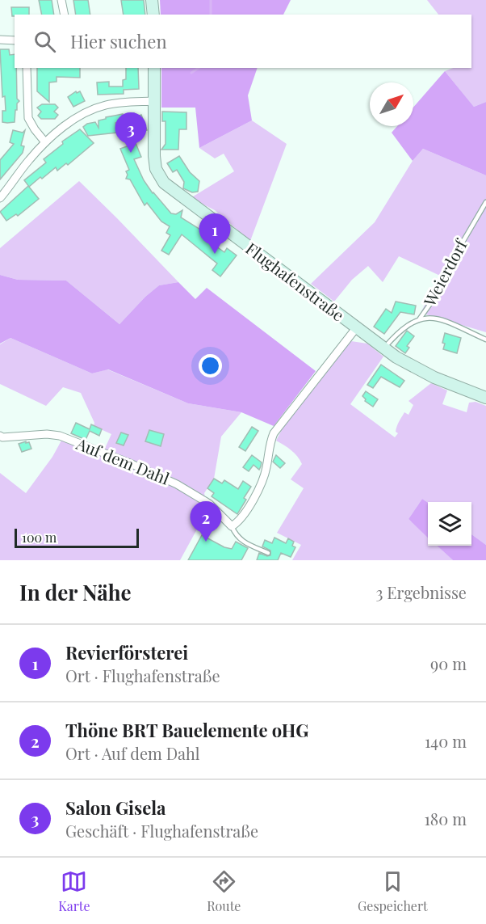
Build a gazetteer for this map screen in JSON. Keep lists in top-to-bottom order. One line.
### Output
{"streets":{"main road":["Flughafenstraße"],"street":["Auf dem Dahl"],"lane":["Weierdorf"]},"crossings":[["Weierdorf","Flughafenstraße"]],"scale_bar":"100 m","north":"top right","page":{"search":"Hier suchen","pins":["3","1","2"],"scale":"100 m","heading":["In der Nähe","3 Ergebnisse"],"list":[{"mark":"1","name":"Revierförsterei","note":"Ort · Flughafenstraße","value":"90 m"},{"mark":"2","name":"Thöne BRT Bauelemente oHG","note":"Ort · Auf dem Dahl","value":"140 m"},{"mark":"3","name":"Salon Gisela","note":"Geschäft · Flughafenstraße","value":"180 m"}],"nav":["Karte","Route","Gespeichert"]}}
